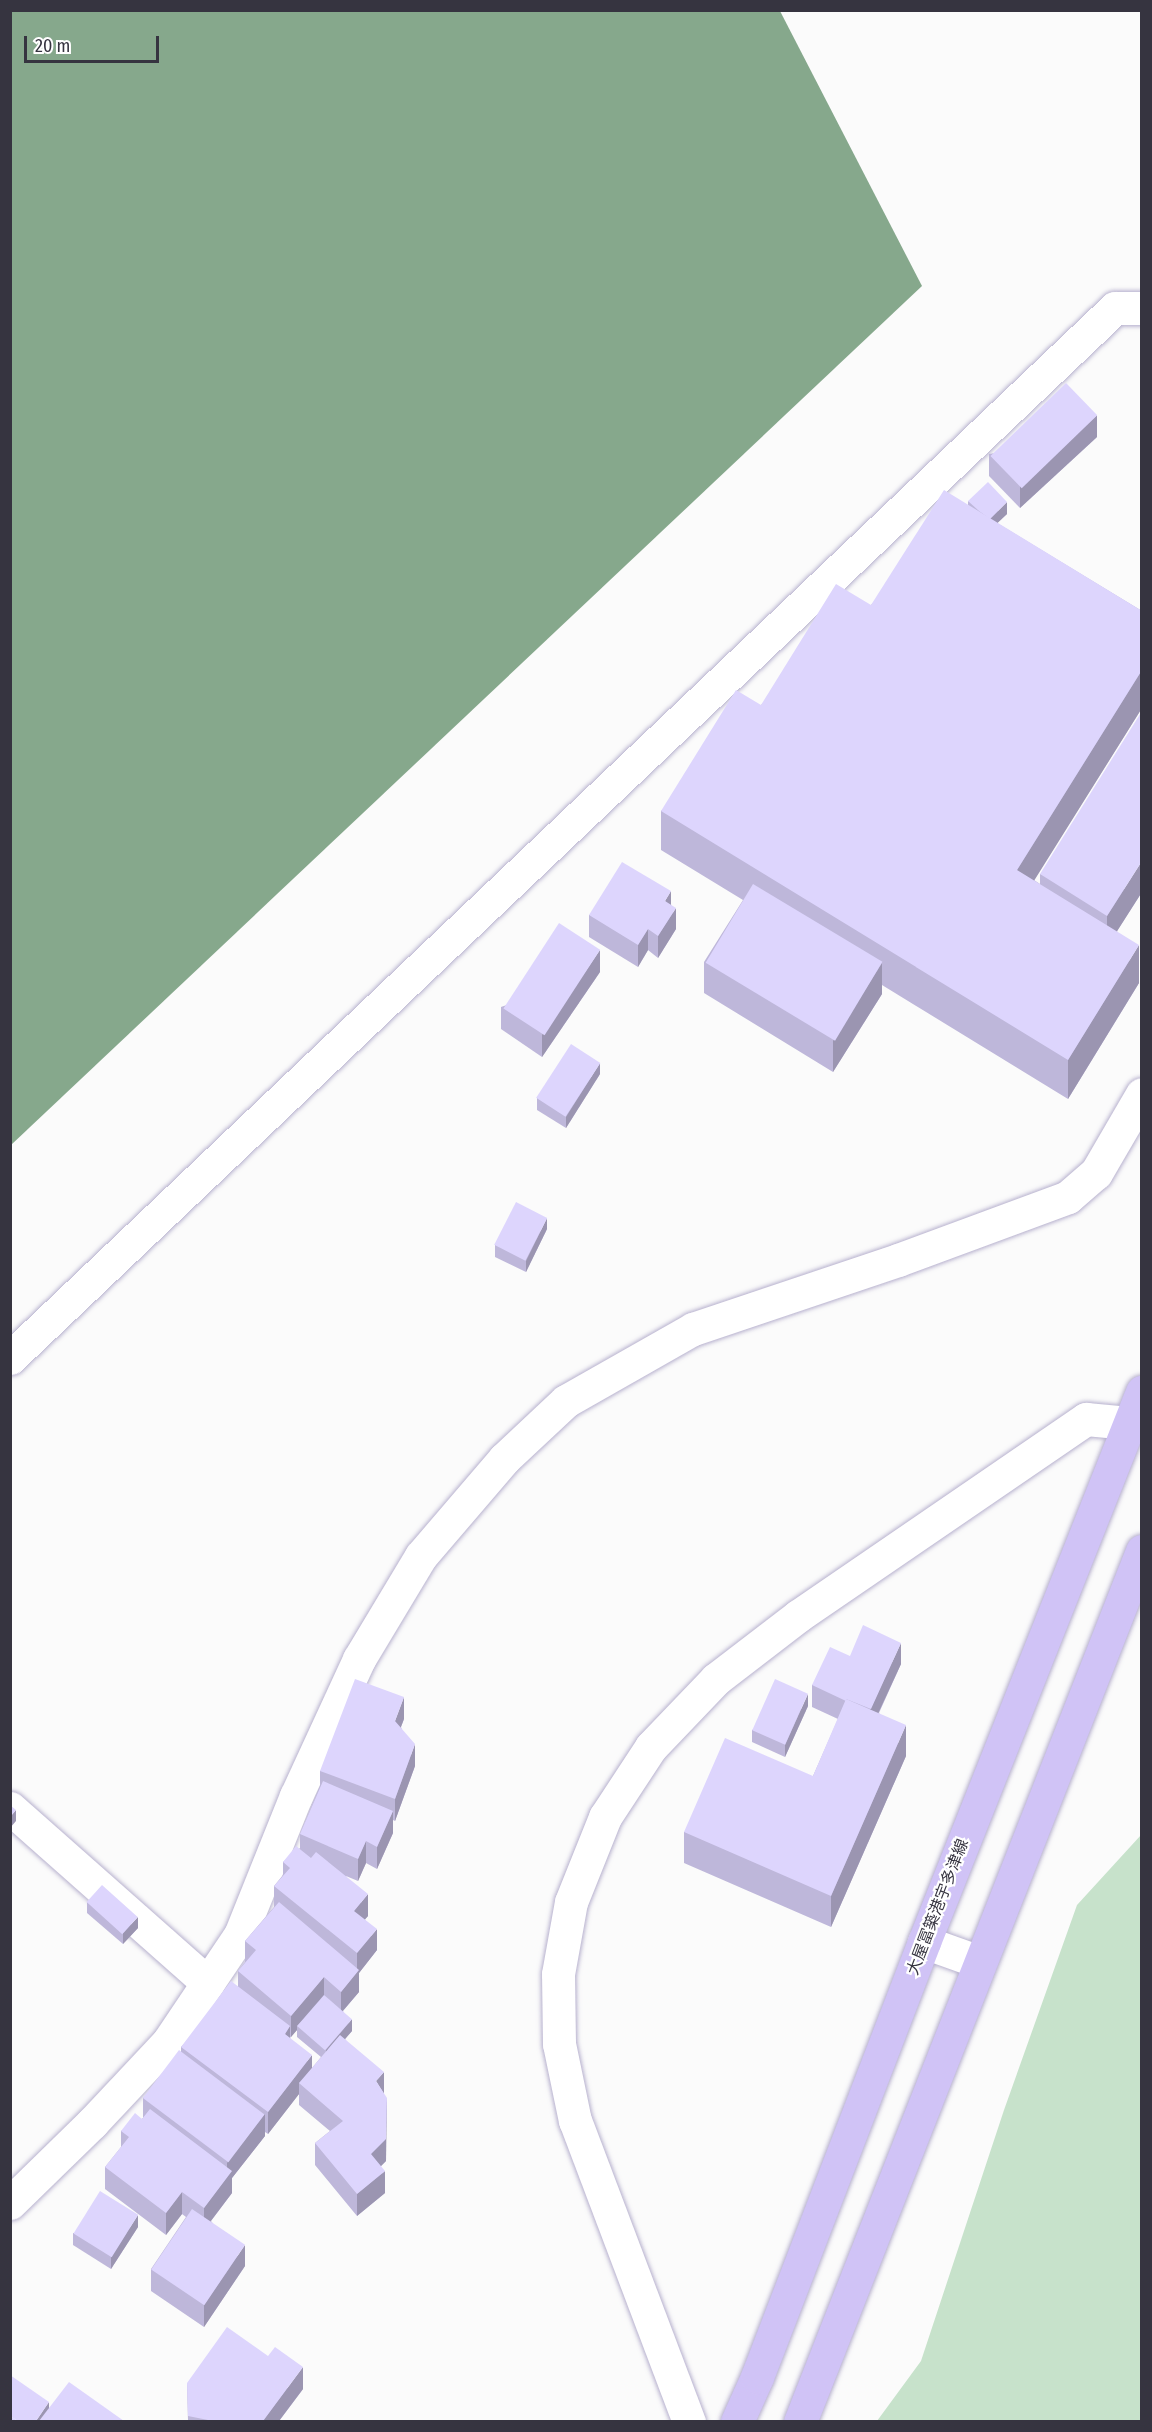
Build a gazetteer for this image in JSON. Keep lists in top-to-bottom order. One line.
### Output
{"streets":{"main road":["大屋冨築港宇多津線"]},"scale_bar":"20 m"}
